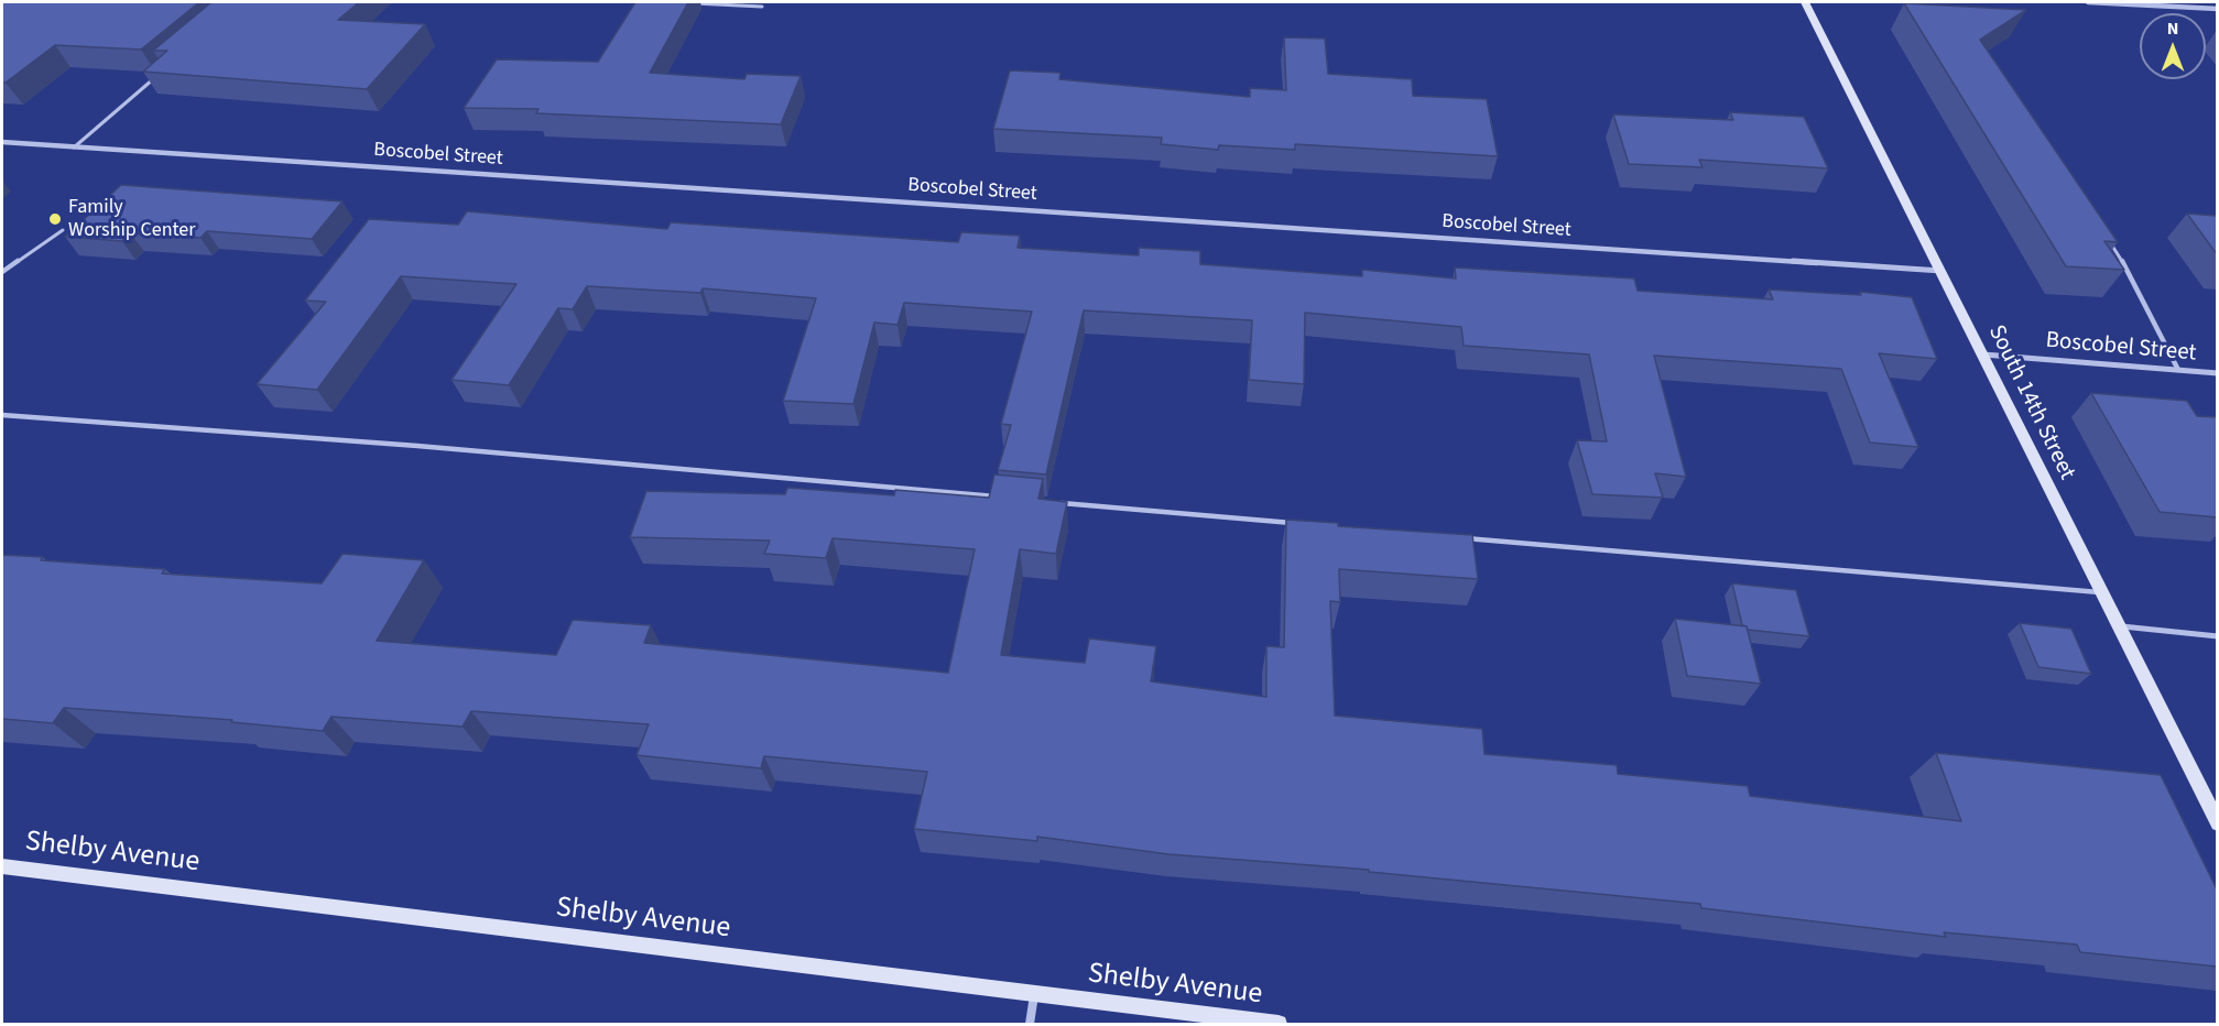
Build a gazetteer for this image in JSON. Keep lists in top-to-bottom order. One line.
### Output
{"streets":{"street":["Boscobel Street","South 14th Street","Shelby Avenue"]},"crossings":[["Boscobel Street","South 14th Street"]],"places":["Family Worship Center"],"north":"top"}
